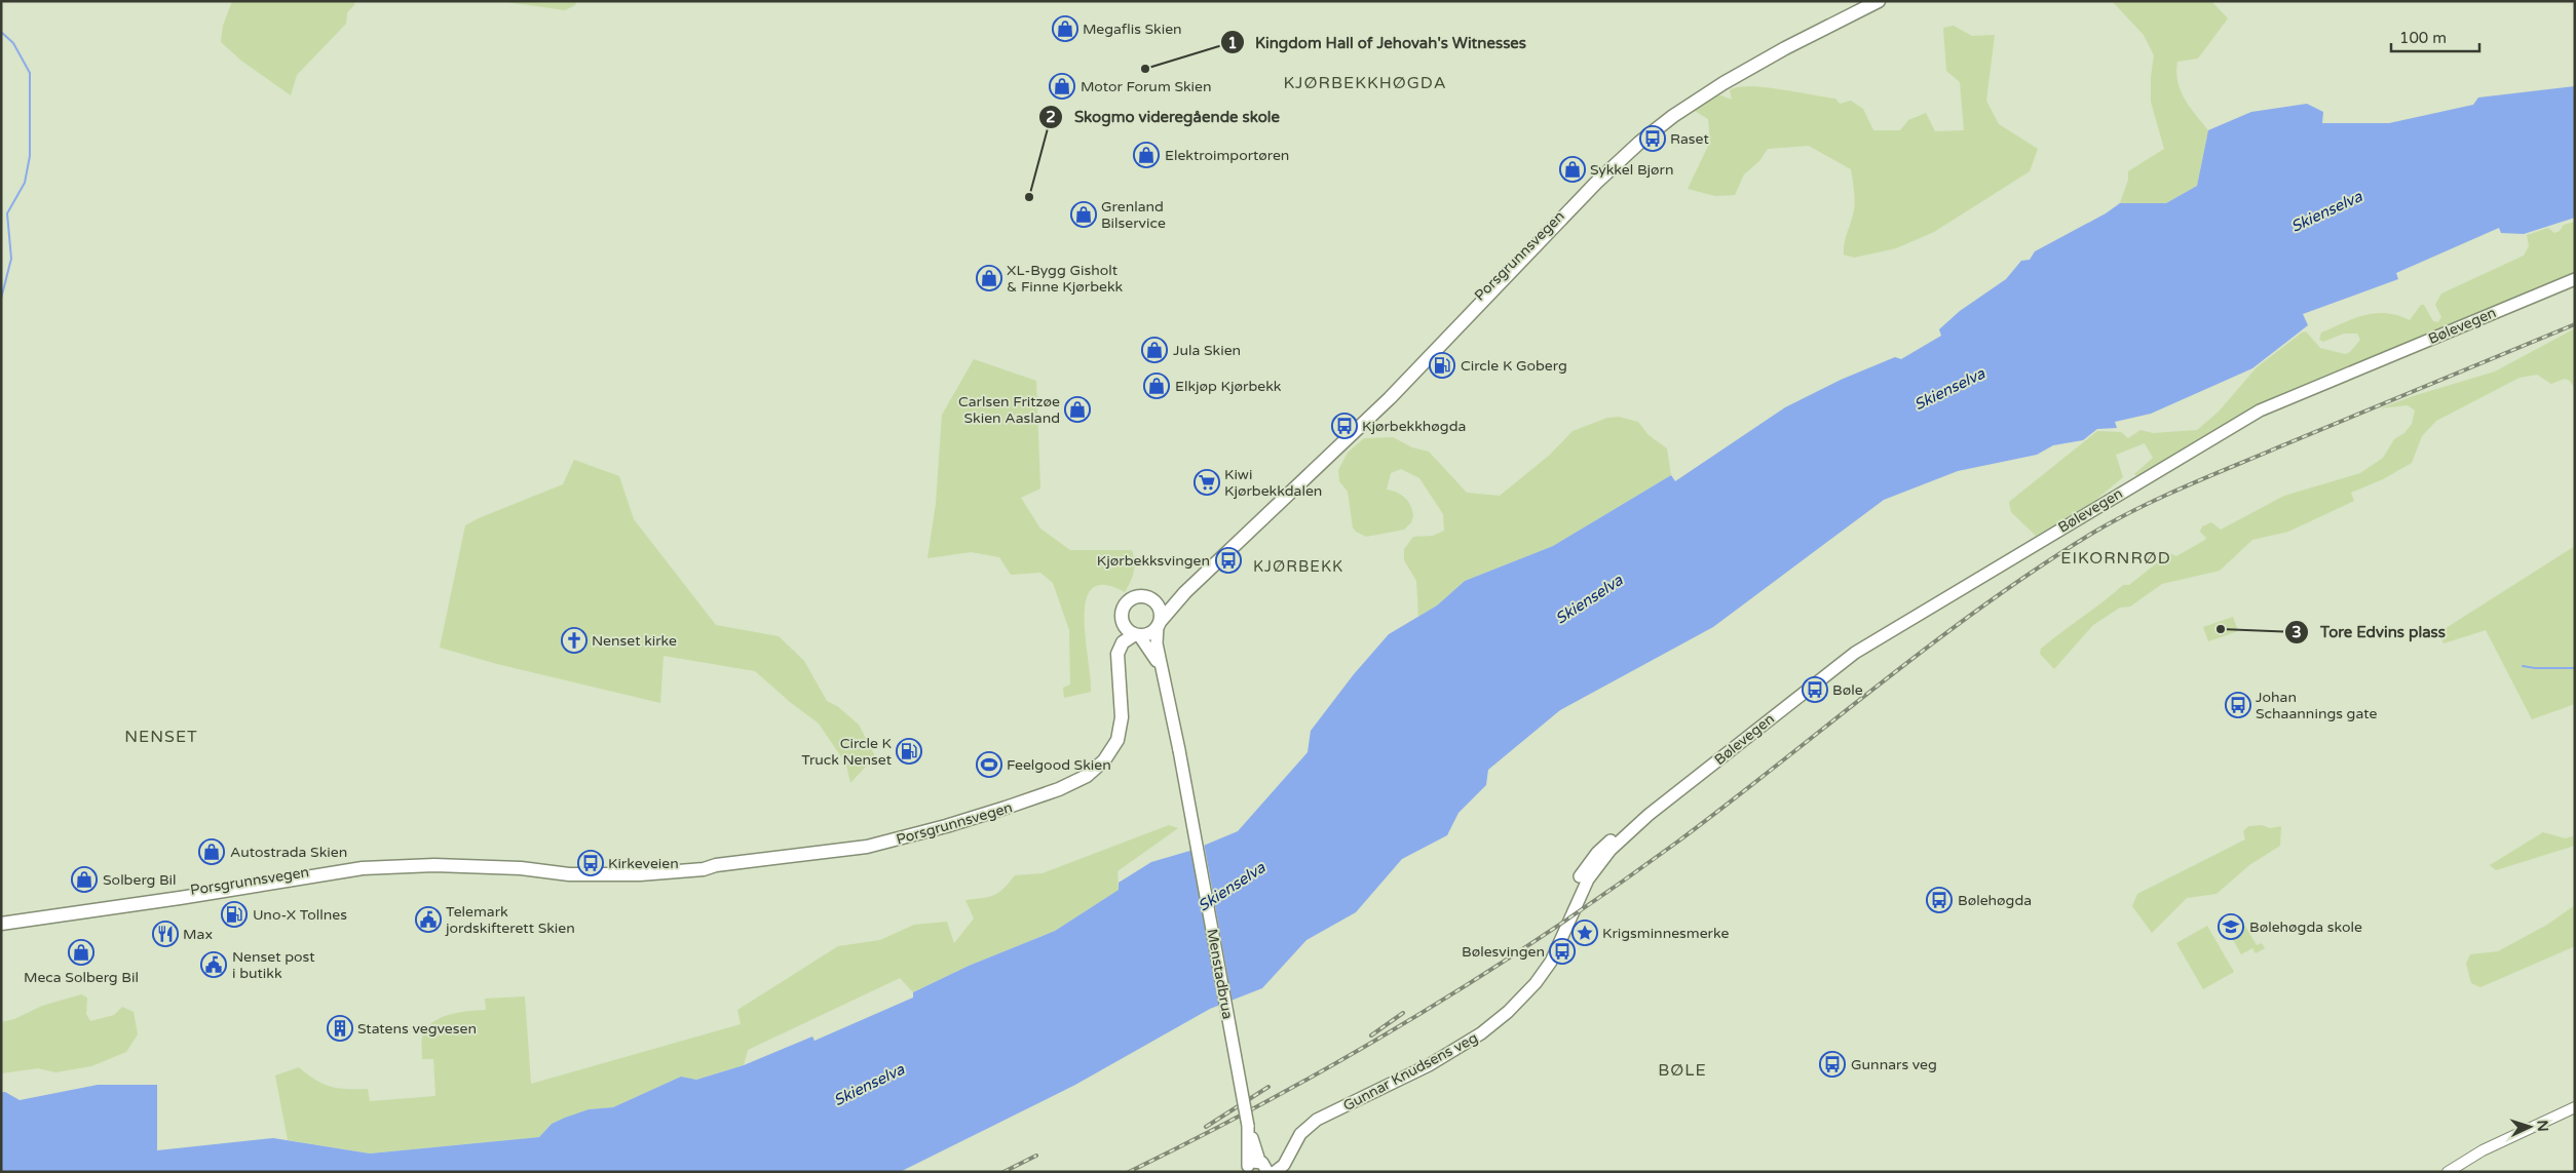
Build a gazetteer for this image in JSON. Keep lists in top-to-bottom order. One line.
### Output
{"streets":{"highway":["Porsgrunnsvegen"],"main road":["Bølevegen","Menstadbrua","Gunnar Knudsens veg"]},"crossings":[["Porsgrunnsvegen","Menstadbrua"],["Bølevegen","Gunnar Knudsens veg"]],"districts":["KJØRBEKKHØGDA","EIKORNRØD","KJØRBEKK","NENSET","BØLE"],"water":["Skienselva"],"places":{"shop":["Megaflis Skien","Motor Forum Skien","Elektroimportøren","Sykkel Bjørn","Grenland Bilservice","XL-Bygg Gisholt & Finne Kjørbekk","Jula Skien","Elkjøp Kjørbekk","Carlsen Fritzøe Skien Aasland","Autostrada Skien","Solberg Bil","Meca Solberg Bil"],"other":["Kingdom Hall of Jehovah's Witnesses","Skogmo videregående skole","Tore Edvins plass"],"bus stop":["Raset","Kjørbekkhøgda","Kjørbekksvingen","Bøle","Johan Schaannings gate","Kirkeveien","Bølehøgda","Bølesvingen","Gunnars veg"],"fuel station":["Circle K Goberg","Circle K Truck Nenset","Uno-X Tollnes"],"supermarket":["Kiwi Kjørbekkdalen"],"church":["Nenset kirke"],"sports":["Feelgood Skien"],"public building":["Telemark jordskifterett Skien","Nenset post i butikk"],"school or university":["Bølehøgda skole"],"place":["Krigsminnesmerke"],"restaurant":["Max"],"building":["Statens vegvesen"]},"scale_bar":"100 m","north":"right"}
